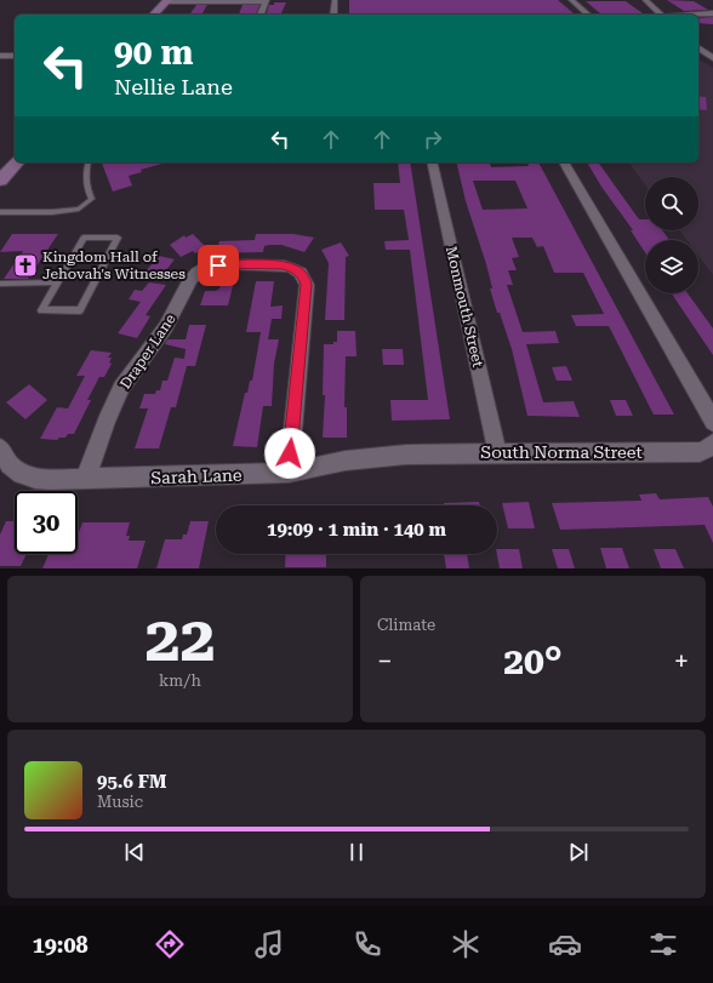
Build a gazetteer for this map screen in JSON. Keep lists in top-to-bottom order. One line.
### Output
{"streets":{"street":["Monmouth Street","Draper Lane","South Norma Street","Sarah Lane"]},"crossings":[["Monmouth Street","South Norma Street"],["Draper Lane","Sarah Lane"],["South Norma Street","Sarah Lane"]],"places":{"church":["Kingdom Hall of Jehovah's Witnesses"]},"page":{"turn":["90 m","Nellie Lane"],"limit":"30","trip":"19:09 · 1 min · 140 m","tile":[["22","km/h"],"Climate"],"heat":["−","20°","+"],"song":["95.6 FM","Music"],"tabs":"19:08"}}
